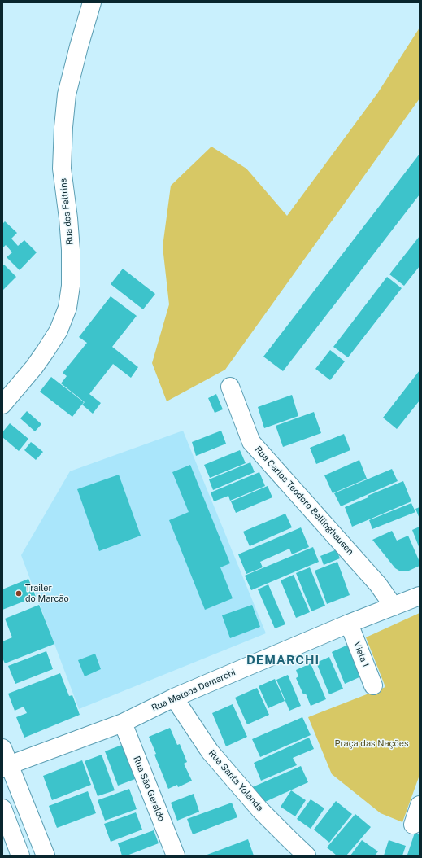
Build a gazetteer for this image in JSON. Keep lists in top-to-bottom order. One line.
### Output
{"streets":{"street":["Rua dos Feltrins","Rua Carlos Teodoro Bellinghausen","Viela 1","Rua Mateos Demarchi","Rua Santa Yolanda","Rua São Geraldo"]},"crossings":[["Rua Carlos Teodoro Bellinghausen","Rua Mateos Demarchi"],["Viela 1","Rua Mateos Demarchi"],["Rua Mateos Demarchi","Rua Santa Yolanda"],["Rua Mateos Demarchi","Rua São Geraldo"]],"districts":["DEMARCHI"],"parks":["Praça das Nações"],"places":["Trailer do Marcão"]}
